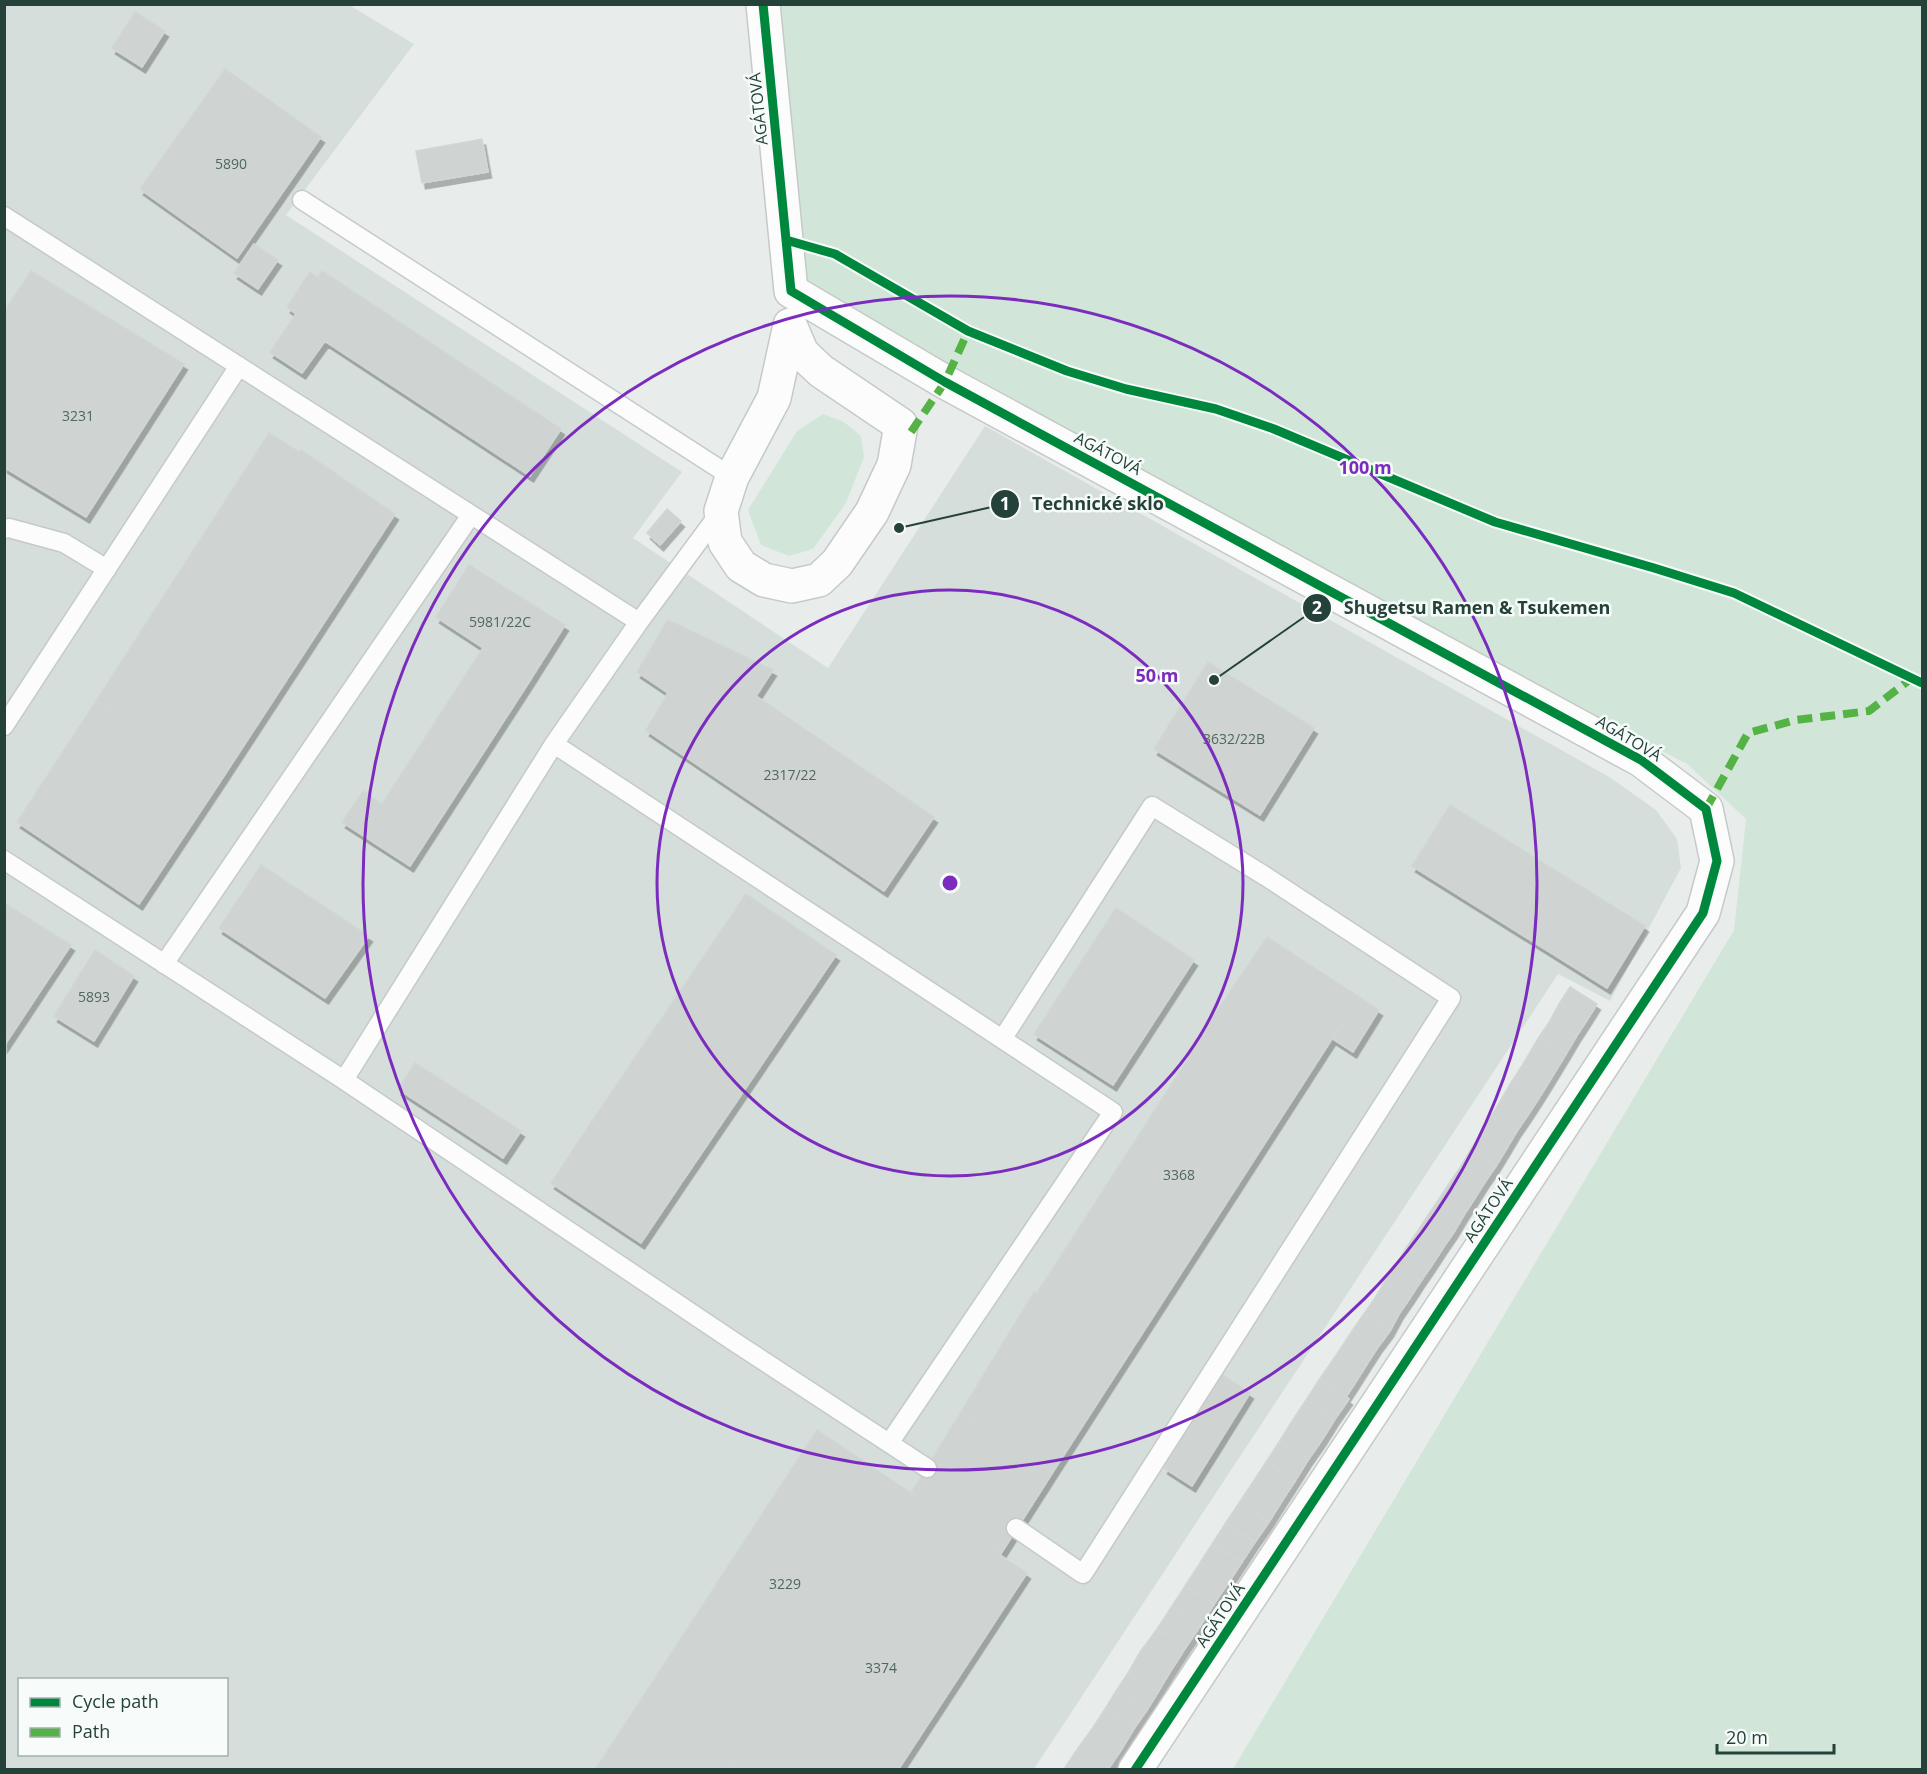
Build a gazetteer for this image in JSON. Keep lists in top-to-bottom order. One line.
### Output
{"streets":{"street":["AGÁTOVÁ"]},"places":["Technické sklo","Shugetsu Ramen & Tsukemen"],"house_numbers":["5890","3231","5981/22C","3632/22B","2317/22","5893","3368","3229","3374"],"legend":["Cycle path","Path"],"scale_bar":"20 m","rings":["100 m","50 m"]}
